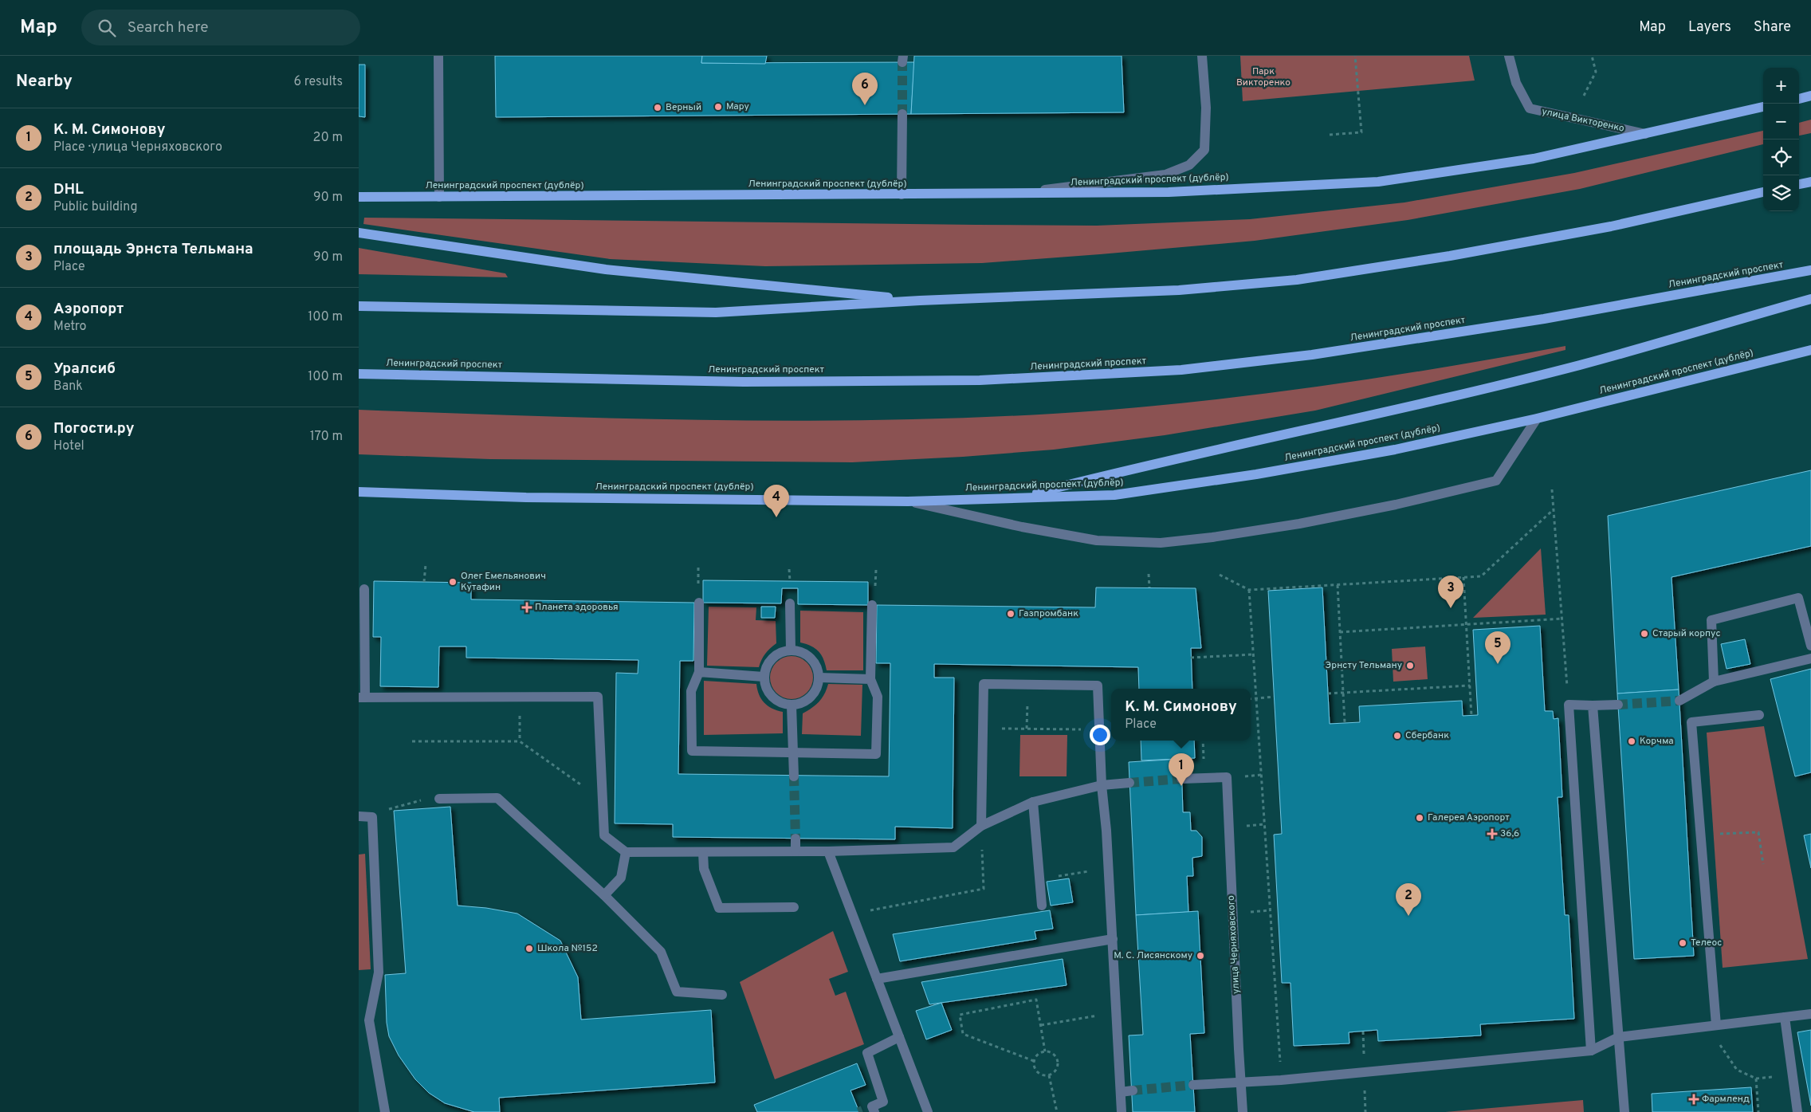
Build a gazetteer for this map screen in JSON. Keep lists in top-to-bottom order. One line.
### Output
{"streets":{"main road":["Ленинградский проспект (дублёр)","Ленинградский проспект"],"street":["улица Викторенко","улица Черняховского"]},"crossings":[["улица Викторенко","Ленинградский проспект (дублёр)"]],"parks":["Парк Викторенко"],"places":{"other":["Мару","Верный","Олег Емельянович Кутафин","Газпромбанк","Старый корпус","Эрнсту Тельману","Сбербанк","Корчма","Галерея Аэропорт","Телеос","Школа №152","М. С. Лисянскому"],"health":["Планета здоровья","36,6","Фармленд"]},"page":{"header":"Map","search":"Search here","nav":["Map","Layers","Share"],"heading":["Nearby","6 results"],"map_buttons":["+","−"],"pins":["6","4","3","5","1","2"],"list":[{"mark":"1","name":"К. М. Симонову","note":"Place · улица Черняховского","value":"20 m"},{"mark":"2","name":"DHL","note":"Public building","value":"90 m"},{"mark":"3","name":"площадь Эрнста Тельмана","note":"Place","value":"90 m"},{"mark":"4","name":"Аэропорт","note":"Metro","value":"100 m"},{"mark":"5","name":"Уралсиб","note":"Bank","value":"100 m"},{"mark":"6","name":"Погости.ру","note":"Hotel","value":"170 m"}],"popup":["К. М. Симонову","Place"]}}
